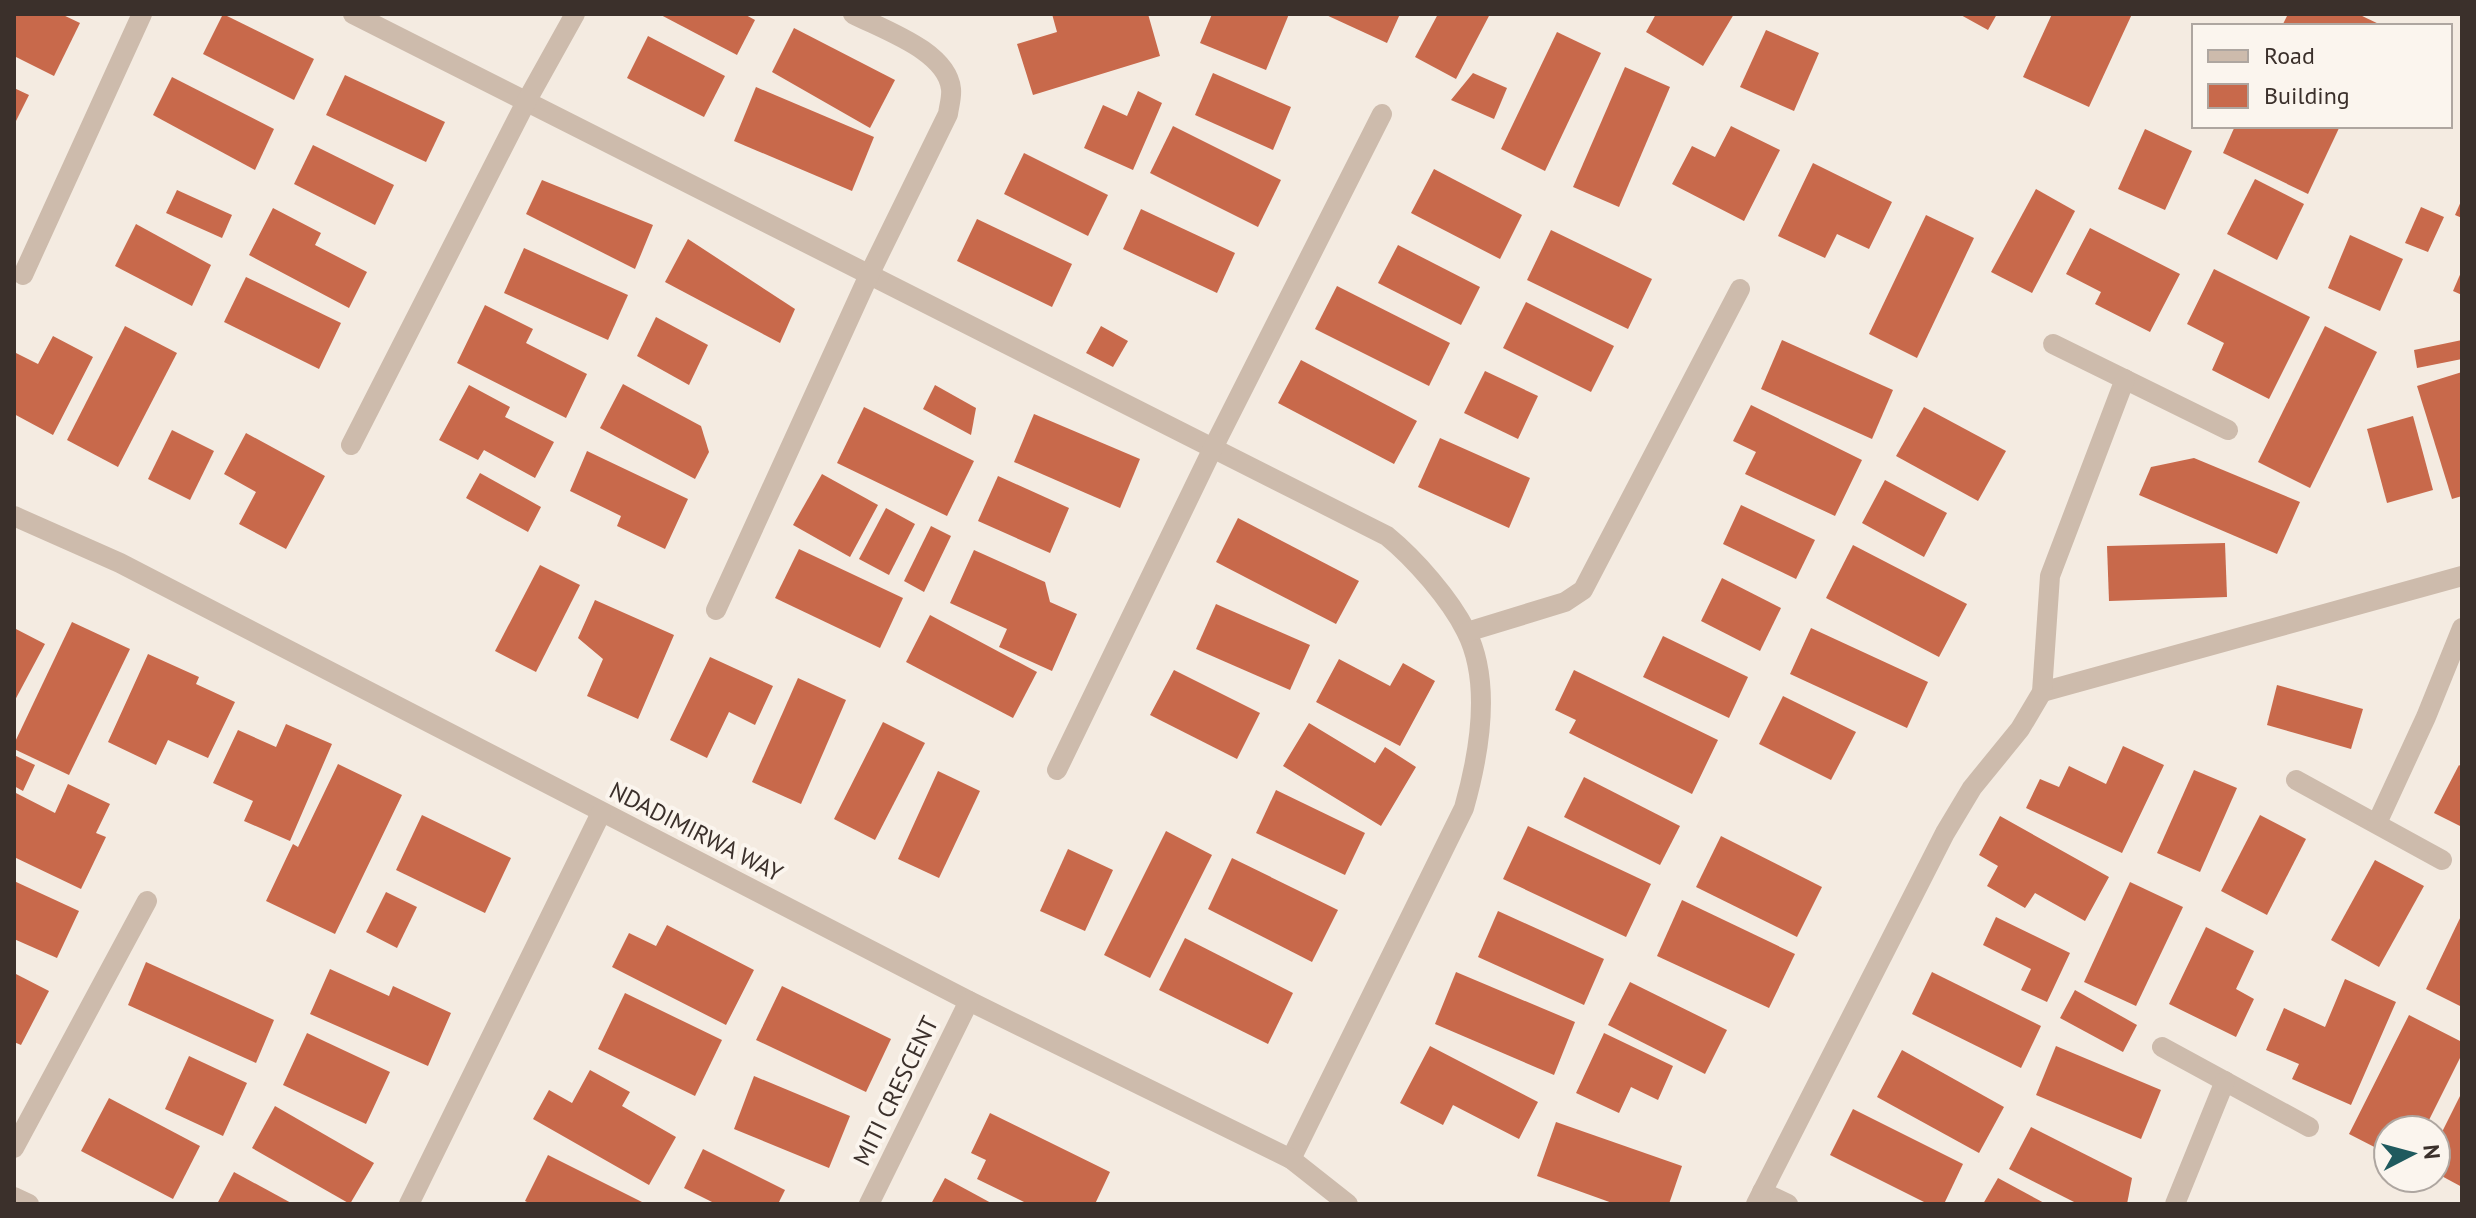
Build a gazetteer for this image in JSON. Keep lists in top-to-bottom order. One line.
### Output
{"streets":{"street":["NDADIMIRWA WAY","MITI CRESCENT"]},"crossings":[["NDADIMIRWA WAY","MITI CRESCENT"]],"legend":["Road","Building"],"north":"right"}
